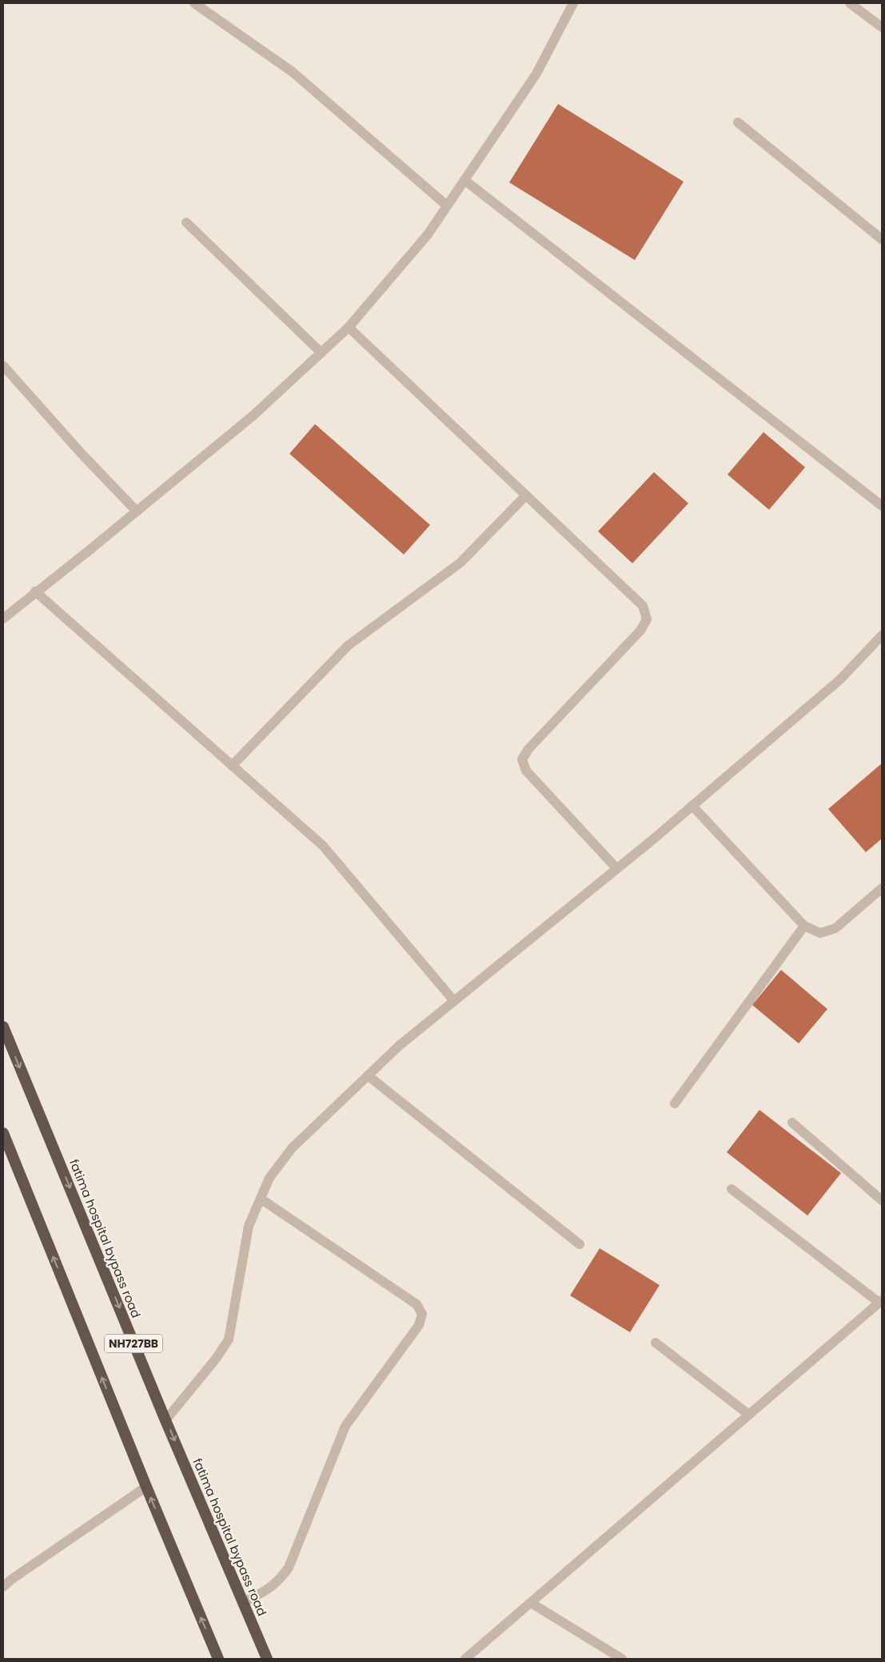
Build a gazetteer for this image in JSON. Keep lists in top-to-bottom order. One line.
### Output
{"streets":{"highway":["fatima hospital bypass road","NH727BB"]}}
